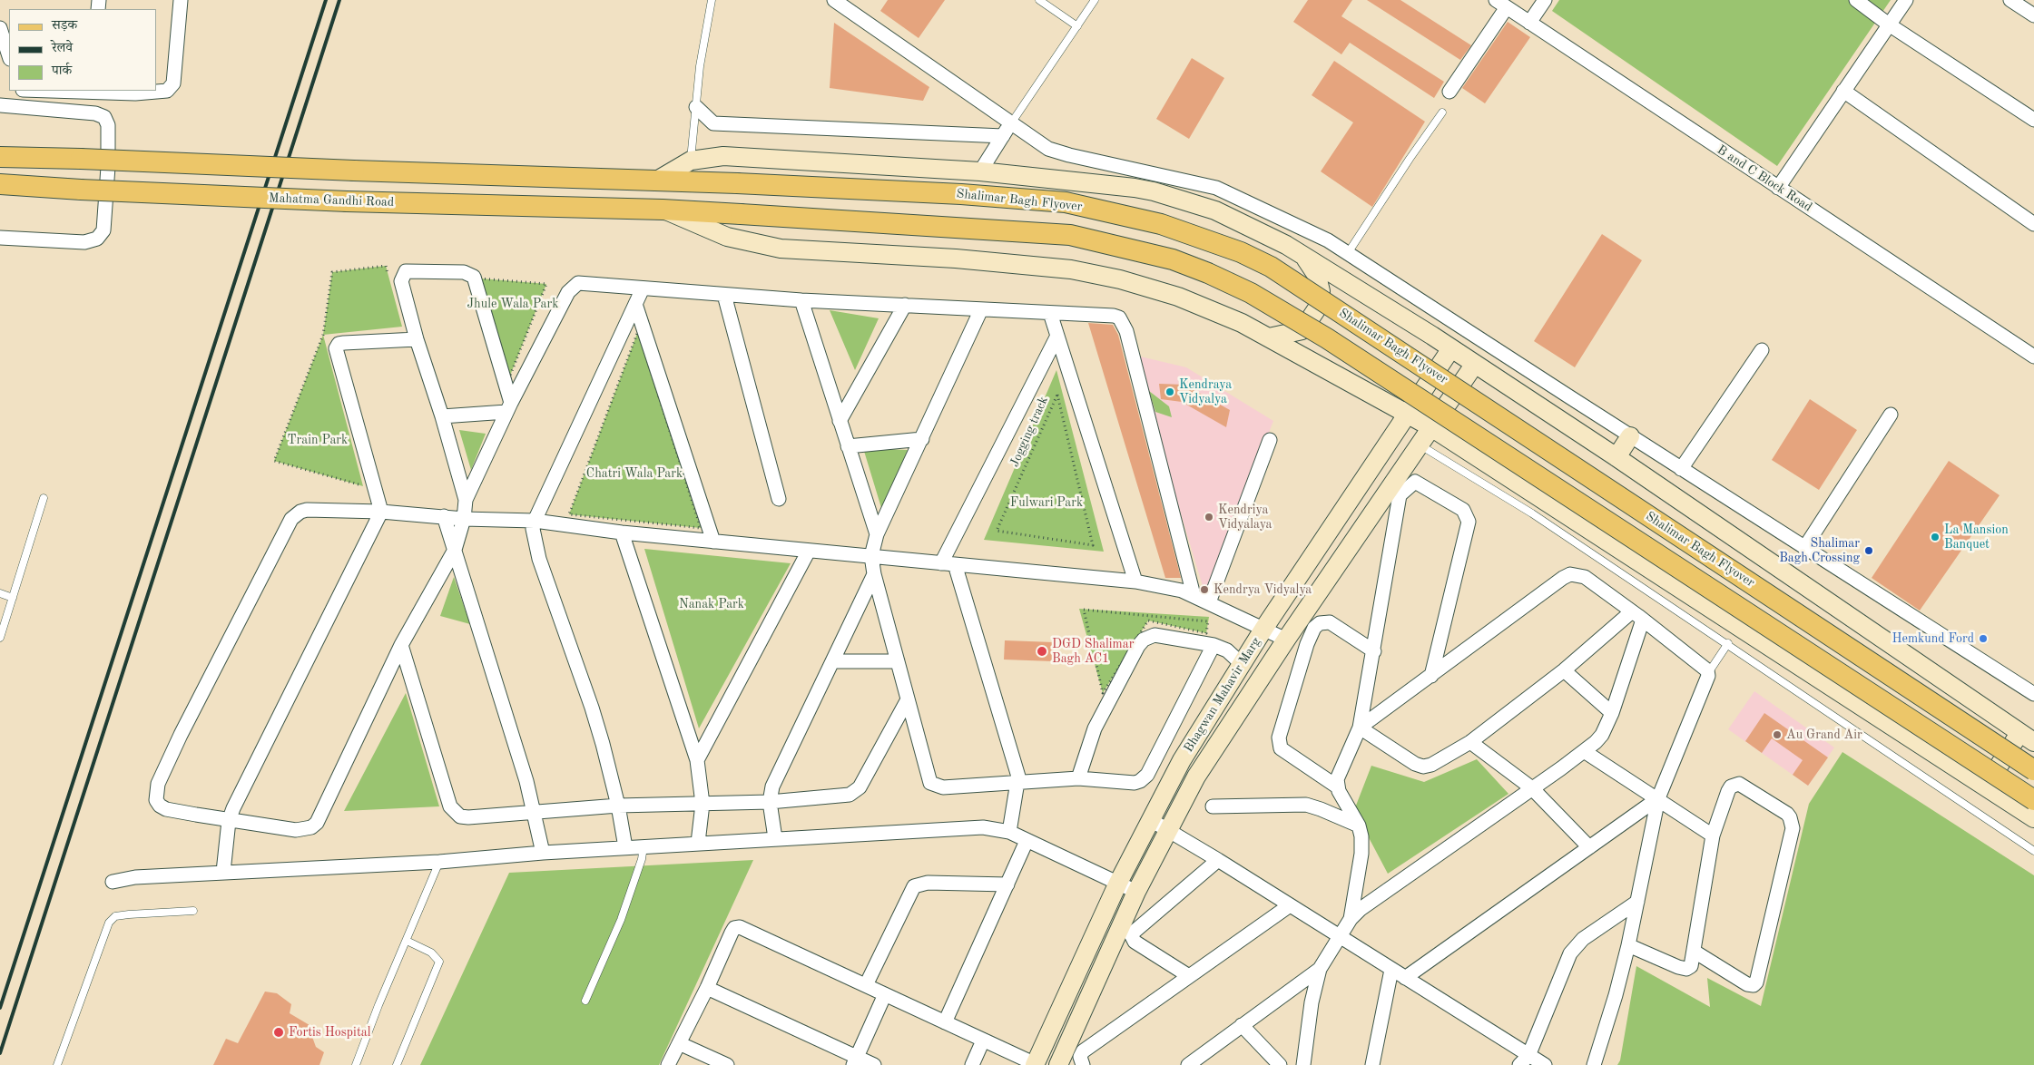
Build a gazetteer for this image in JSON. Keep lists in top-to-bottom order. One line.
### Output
{"streets":{"main road":["Mahatma Gandhi Road","Shalimar Bagh Flyover"],"street":["B and C Block Road","Bhagwan Mahavir Marg"],"path":["Jogging track"]},"parks":["Jhule Wala Park","Train Park","Chatri Wala Park","Fulwari Park","Nanak Park"],"places":["Kendraya Vidyalya","Kendriya Vidyalaya","La Mansion Banquet","Shalimar Bagh Crossing","Kendrya Vidyalya","Hemkund Ford","DGD Shalimar Bagh AC1","Au Grand Air","Fortis Hospital"],"legend":["सड़क","रेलवे","पार्क"]}
